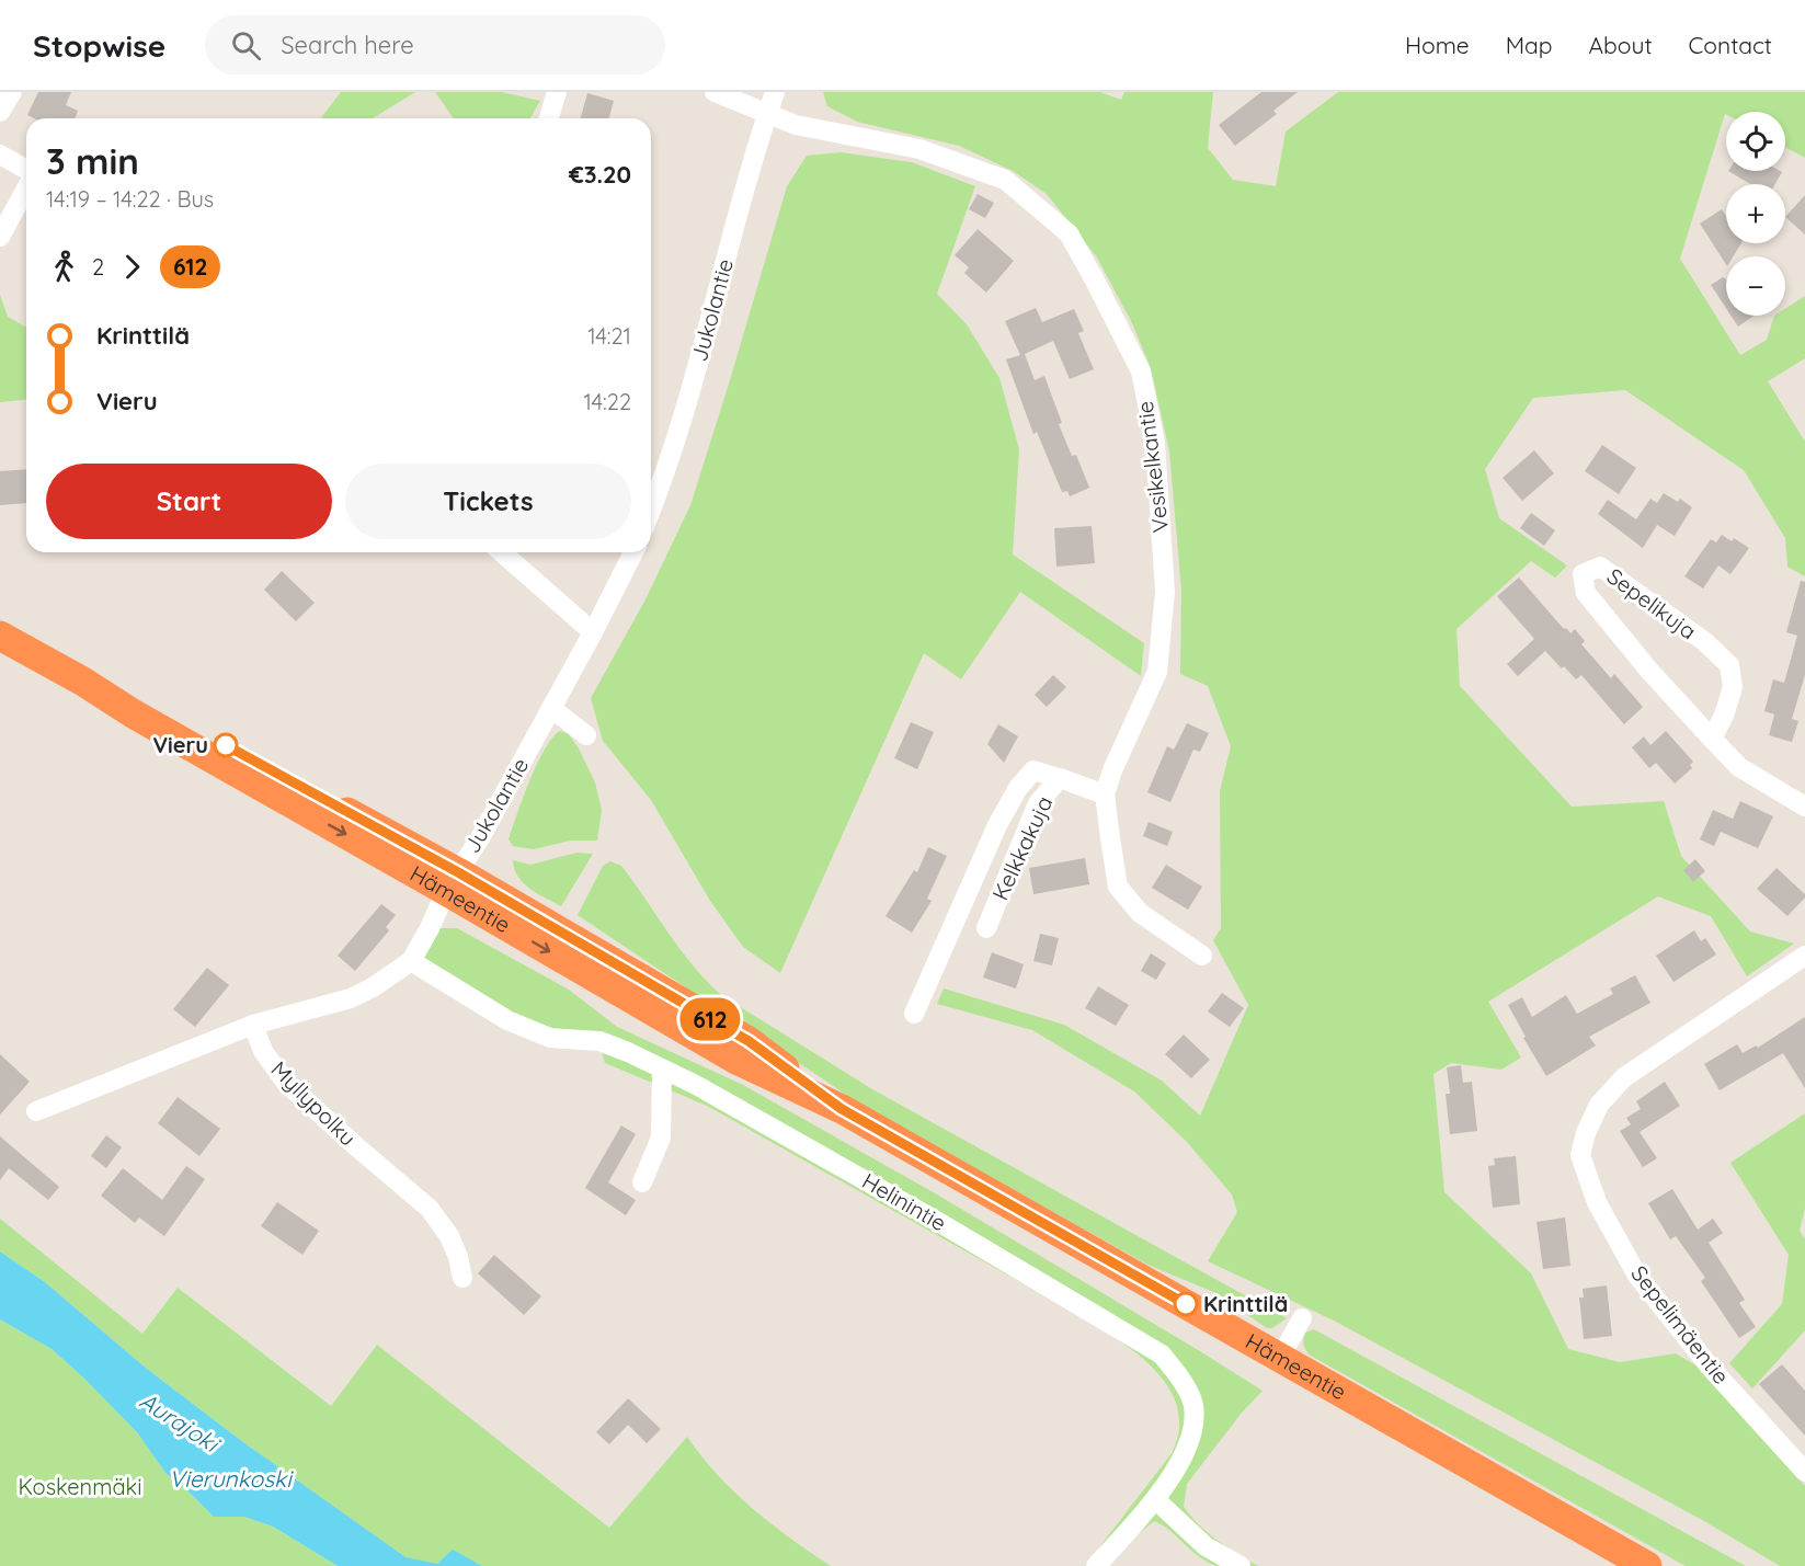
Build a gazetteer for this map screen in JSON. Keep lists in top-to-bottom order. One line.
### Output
{"streets":{"highway":["Hämeentie"],"street":["Jukolantie","Vesikelkantie","Sepelikuja","Kelkkakuja","Myllypolku","Helinintie","Sepelimäentie"]},"crossings":[["Jukolantie","Vesikelkantie"],["Jukolantie","Hämeentie"],["Vesikelkantie","Kelkkakuja"]],"water":["Aurajoki","Vierunkoski"],"parks":["Koskenmäki"],"places":["Vieru","Krinttilä"],"lines":["bus line 612"],"page":{"header":"Stopwise","search":"Search here","nav":["Home","Map","About","Contact"],"on_map":"612","map_buttons":["+","−"],"heading":["3 min","14:19 – 14:22 · Bus","€3.20"],"legs":["2","612"],"list":[{"name":"Krinttilä","value":"14:21"},{"name":"Vieru","value":"14:22"}],"buttons":["Start","Tickets"]}}
